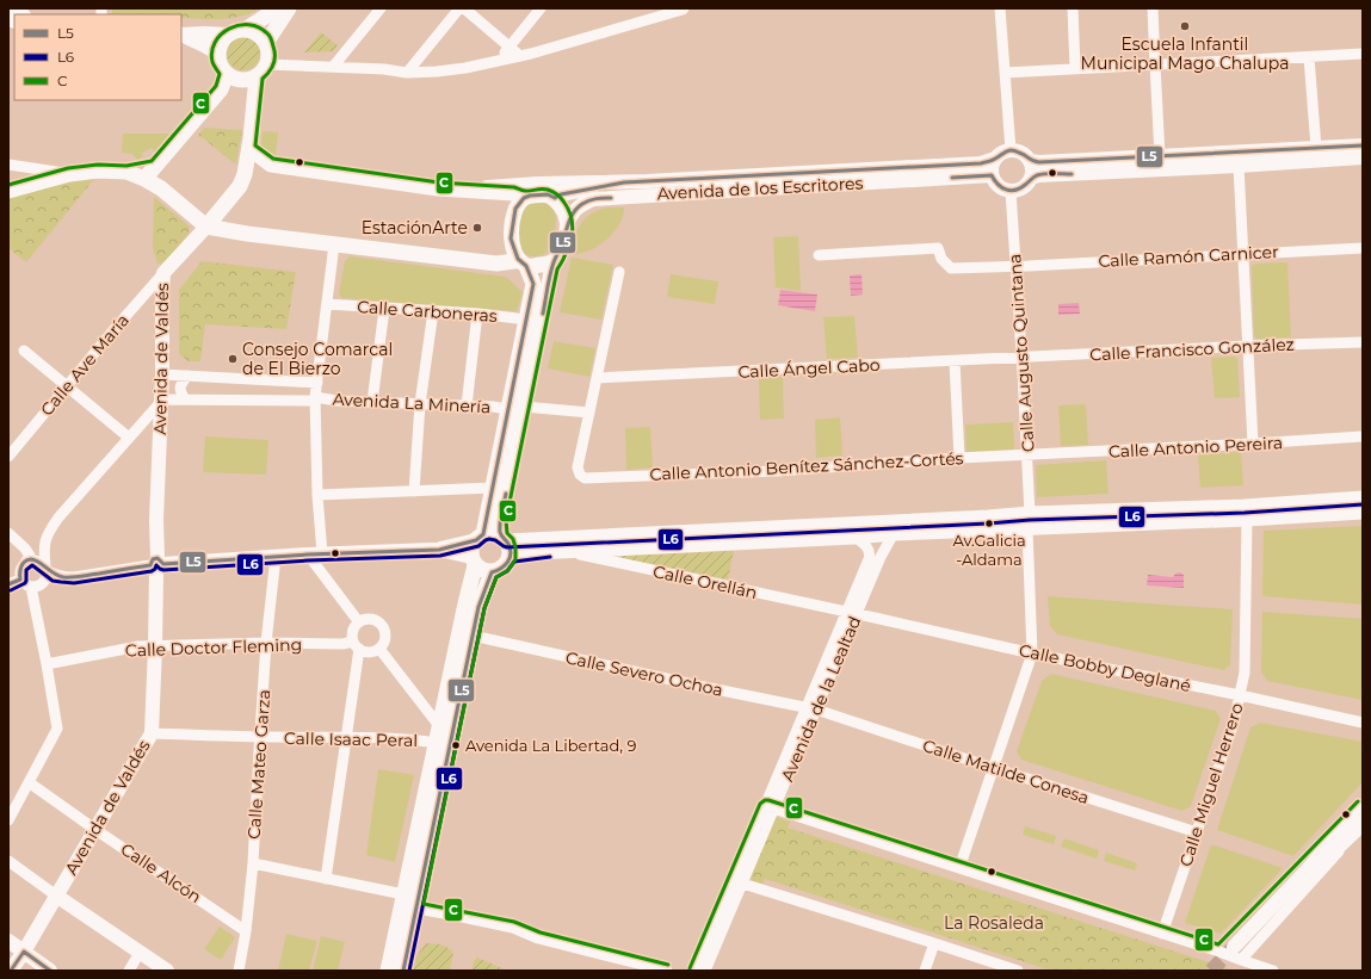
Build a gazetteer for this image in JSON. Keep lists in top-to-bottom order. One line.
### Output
{"streets":{"main road":["Avenida de los Escritores","Avenida de Valdés"],"street":["Calle Ramón Carnicer","Calle Carboneras","Calle Francisco González","Calle Augusto Quintana","Calle Ave María","Calle Ángel Cabo","Avenida La Minería","Calle Antonio Pereira","Calle Antonio Benítez Sánchez-Cortés","Calle Orellán","Calle Doctor Fleming","Calle Bobby Deglané","Calle Severo Ochoa","Avenida de la Lealtad","Calle Isaac Peral","Calle Mateo Garza","Calle Matilde Conesa","Calle Miguel Herrero","Calle Alcón"]},"crossings":[["Avenida de los Escritores","Calle Augusto Quintana"],["Avenida de los Escritores","Avenida de Valdés"],["Calle Ramón Carnicer","Calle Augusto Quintana"],["Calle Francisco González","Calle Augusto Quintana"],["Calle Francisco González","Calle Ángel Cabo"],["Calle Augusto Quintana","Calle Ángel Cabo"],["Calle Augusto Quintana","Calle Antonio Pereira"],["Calle Augusto Quintana","Calle Antonio Benítez Sánchez-Cortés"],["Calle Augusto Quintana","Calle Bobby Deglané"],["Calle Augusto Quintana","Calle Matilde Conesa"],["Avenida de Valdés","Calle Ave María"],["Avenida de Valdés","Avenida La Minería"],["Avenida de Valdés","Calle Doctor Fleming"],["Avenida de Valdés","Calle Isaac Peral"],["Avenida de Valdés","Calle Alcón"],["Avenida La Minería","Calle Antonio Benítez Sánchez-Cortés"],["Calle Antonio Pereira","Calle Antonio Benítez Sánchez-Cortés"],["Calle Orellán","Calle Bobby Deglané"],["Calle Orellán","Avenida de la Lealtad"],["Calle Doctor Fleming","Calle Mateo Garza"],["Calle Bobby Deglané","Avenida de la Lealtad"],["Calle Bobby Deglané","Calle Miguel Herrero"],["Calle Severo Ochoa","Avenida de la Lealtad"],["Calle Severo Ochoa","Calle Matilde Conesa"],["Avenida de la Lealtad","Calle Matilde Conesa"],["Calle Isaac Peral","Calle Mateo Garza"],["Calle Mateo Garza","Calle Alcón"],["Calle Matilde Conesa","Calle Miguel Herrero"]],"parks":["La Rosaleda"],"places":["Escuela Infantil Municipal Mago Chalupa","EstaciónArte","Consejo Comarcal de El Bierzo","Av.Galicia -Aldama","Avenida La Libertad, 9"],"lines":["transit line C","transit line L5","transit line L6"],"legend":["L5","L6","C"]}
